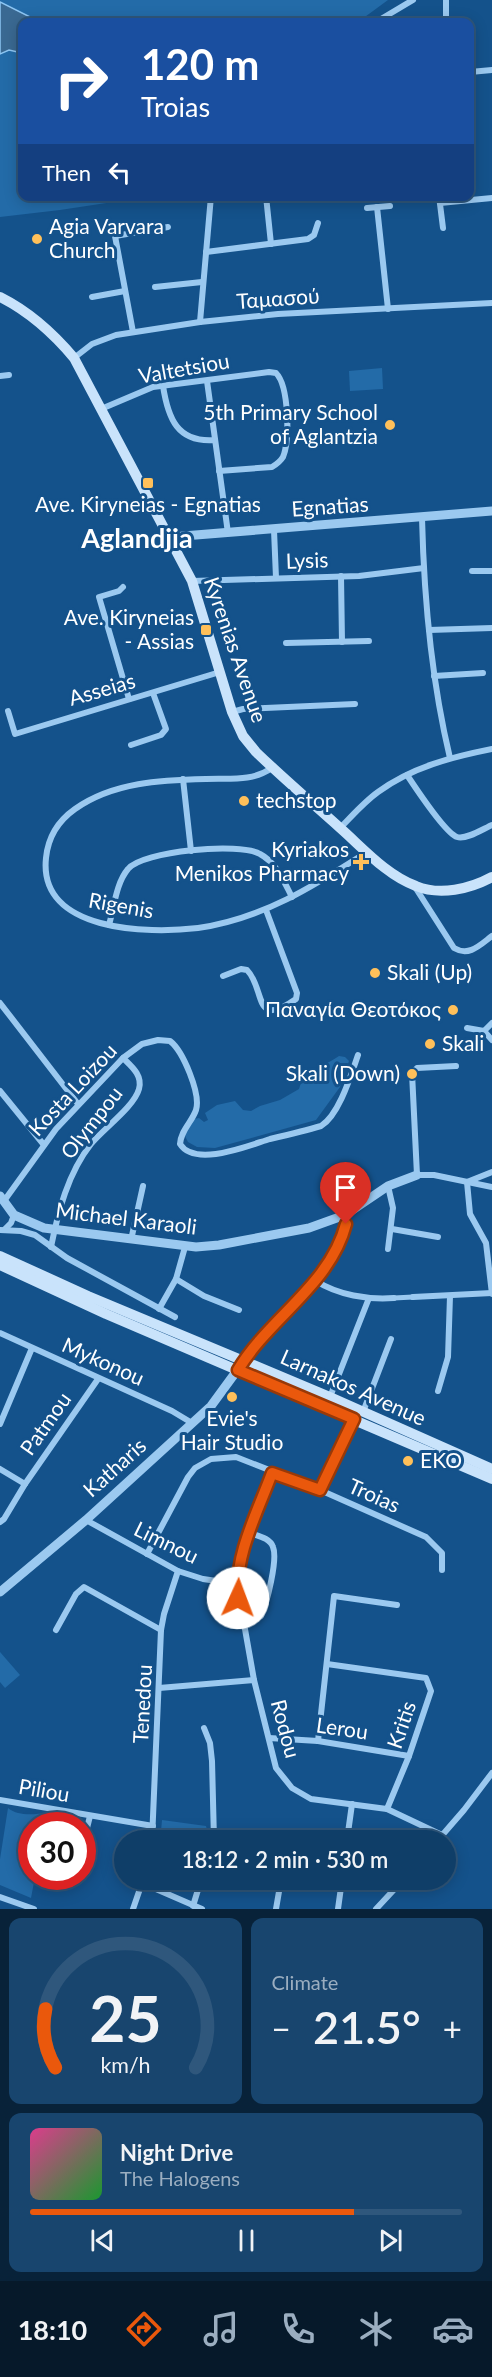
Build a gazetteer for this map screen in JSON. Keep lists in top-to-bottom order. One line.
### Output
{"streets":{"main road":["Kyrenias Avenue","Larnakos Avenue"],"street":["Ταμασού","Valtetsiou","Egnatias","Lysis","Asseias","Rigenis","Kosta Loizou","Olympou","Michael Karaoli","Mykonou","Patmou","Katharis","Troias","Limnou","Tenedou","Kritis","Rodou","Lerou","Piliou"]},"crossings":[["Ταμασού","Kyrenias Avenue"],["Valtetsiou","Kyrenias Avenue"],["Egnatias","Kyrenias Avenue"],["Lysis","Kyrenias Avenue"],["Kyrenias Avenue","Asseias"],["Kyrenias Avenue","Rigenis"],["Kosta Loizou","Olympou"],["Olympou","Michael Karaoli"],["Michael Karaoli","Katharis"],["Mykonou","Patmou"],["Mykonou","Katharis"],["Larnakos Avenue","Katharis"],["Katharis","Limnou"],["Troias","Limnou"],["Troias","Rodou"],["Limnou","Tenedou"],["Limnou","Rodou"],["Tenedou","Piliou"],["Kritis","Rodou"],["Kritis","Lerou"],["Rodou","Lerou"]],"districts":["Aglandjia"],"places":{"other":["Agia Varvara Church","5th Primary School of Aglantzia","techstop","Skali (Up)","Παναγία Θεοτόκος","Skali","Skali (Down)","Evie's Hair Studio","EKO"],"transit":["Ave. Kiryneias - Egnatias","Ave. Kiryneias - Assias"],"health":["Kyriakos Menikos Pharmacy"]},"page":{"turn":["120 m","Troias"],"then":"Then","limit":"30","trip":"18:12 · 2 min · 530 m","tile":"Climate","heat":["−","21.5°","+"],"song":["Night Drive","The Halogens"],"tabs":"18:10","gauge":["25","km/h"]}}
